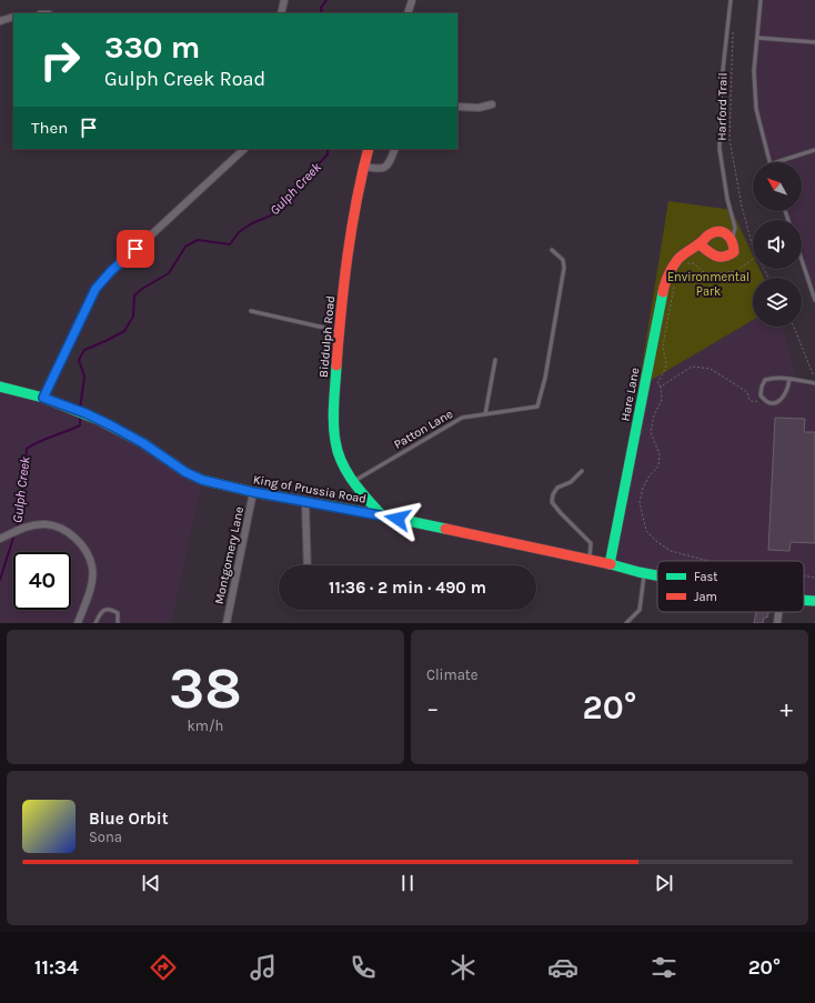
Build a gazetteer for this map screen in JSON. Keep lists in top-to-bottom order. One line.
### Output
{"streets":{"street":["Biddulph Road","Hare Lane","King of Prussia Road","Montgomery Lane"],"lane":["Patton Lane"],"path":["Harford Trail"]},"crossings":[["Biddulph Road","Patton Lane"],["Biddulph Road","King of Prussia Road"],["Hare Lane","King of Prussia Road"],["King of Prussia Road","Montgomery Lane"]],"water":["Gulph Creek"],"parks":["Environmental Park"],"legend":["Fast","Jam"],"north":"top left","page":{"turn":["330 m","Gulph Creek Road"],"then":"Then","limit":"40","trip":"11:36 · 2 min · 490 m","tile":[["38","km/h"],"Climate"],"heat":["−","20°","+"],"song":["Blue Orbit","Sona"],"tabs":["11:34","20°"]}}
